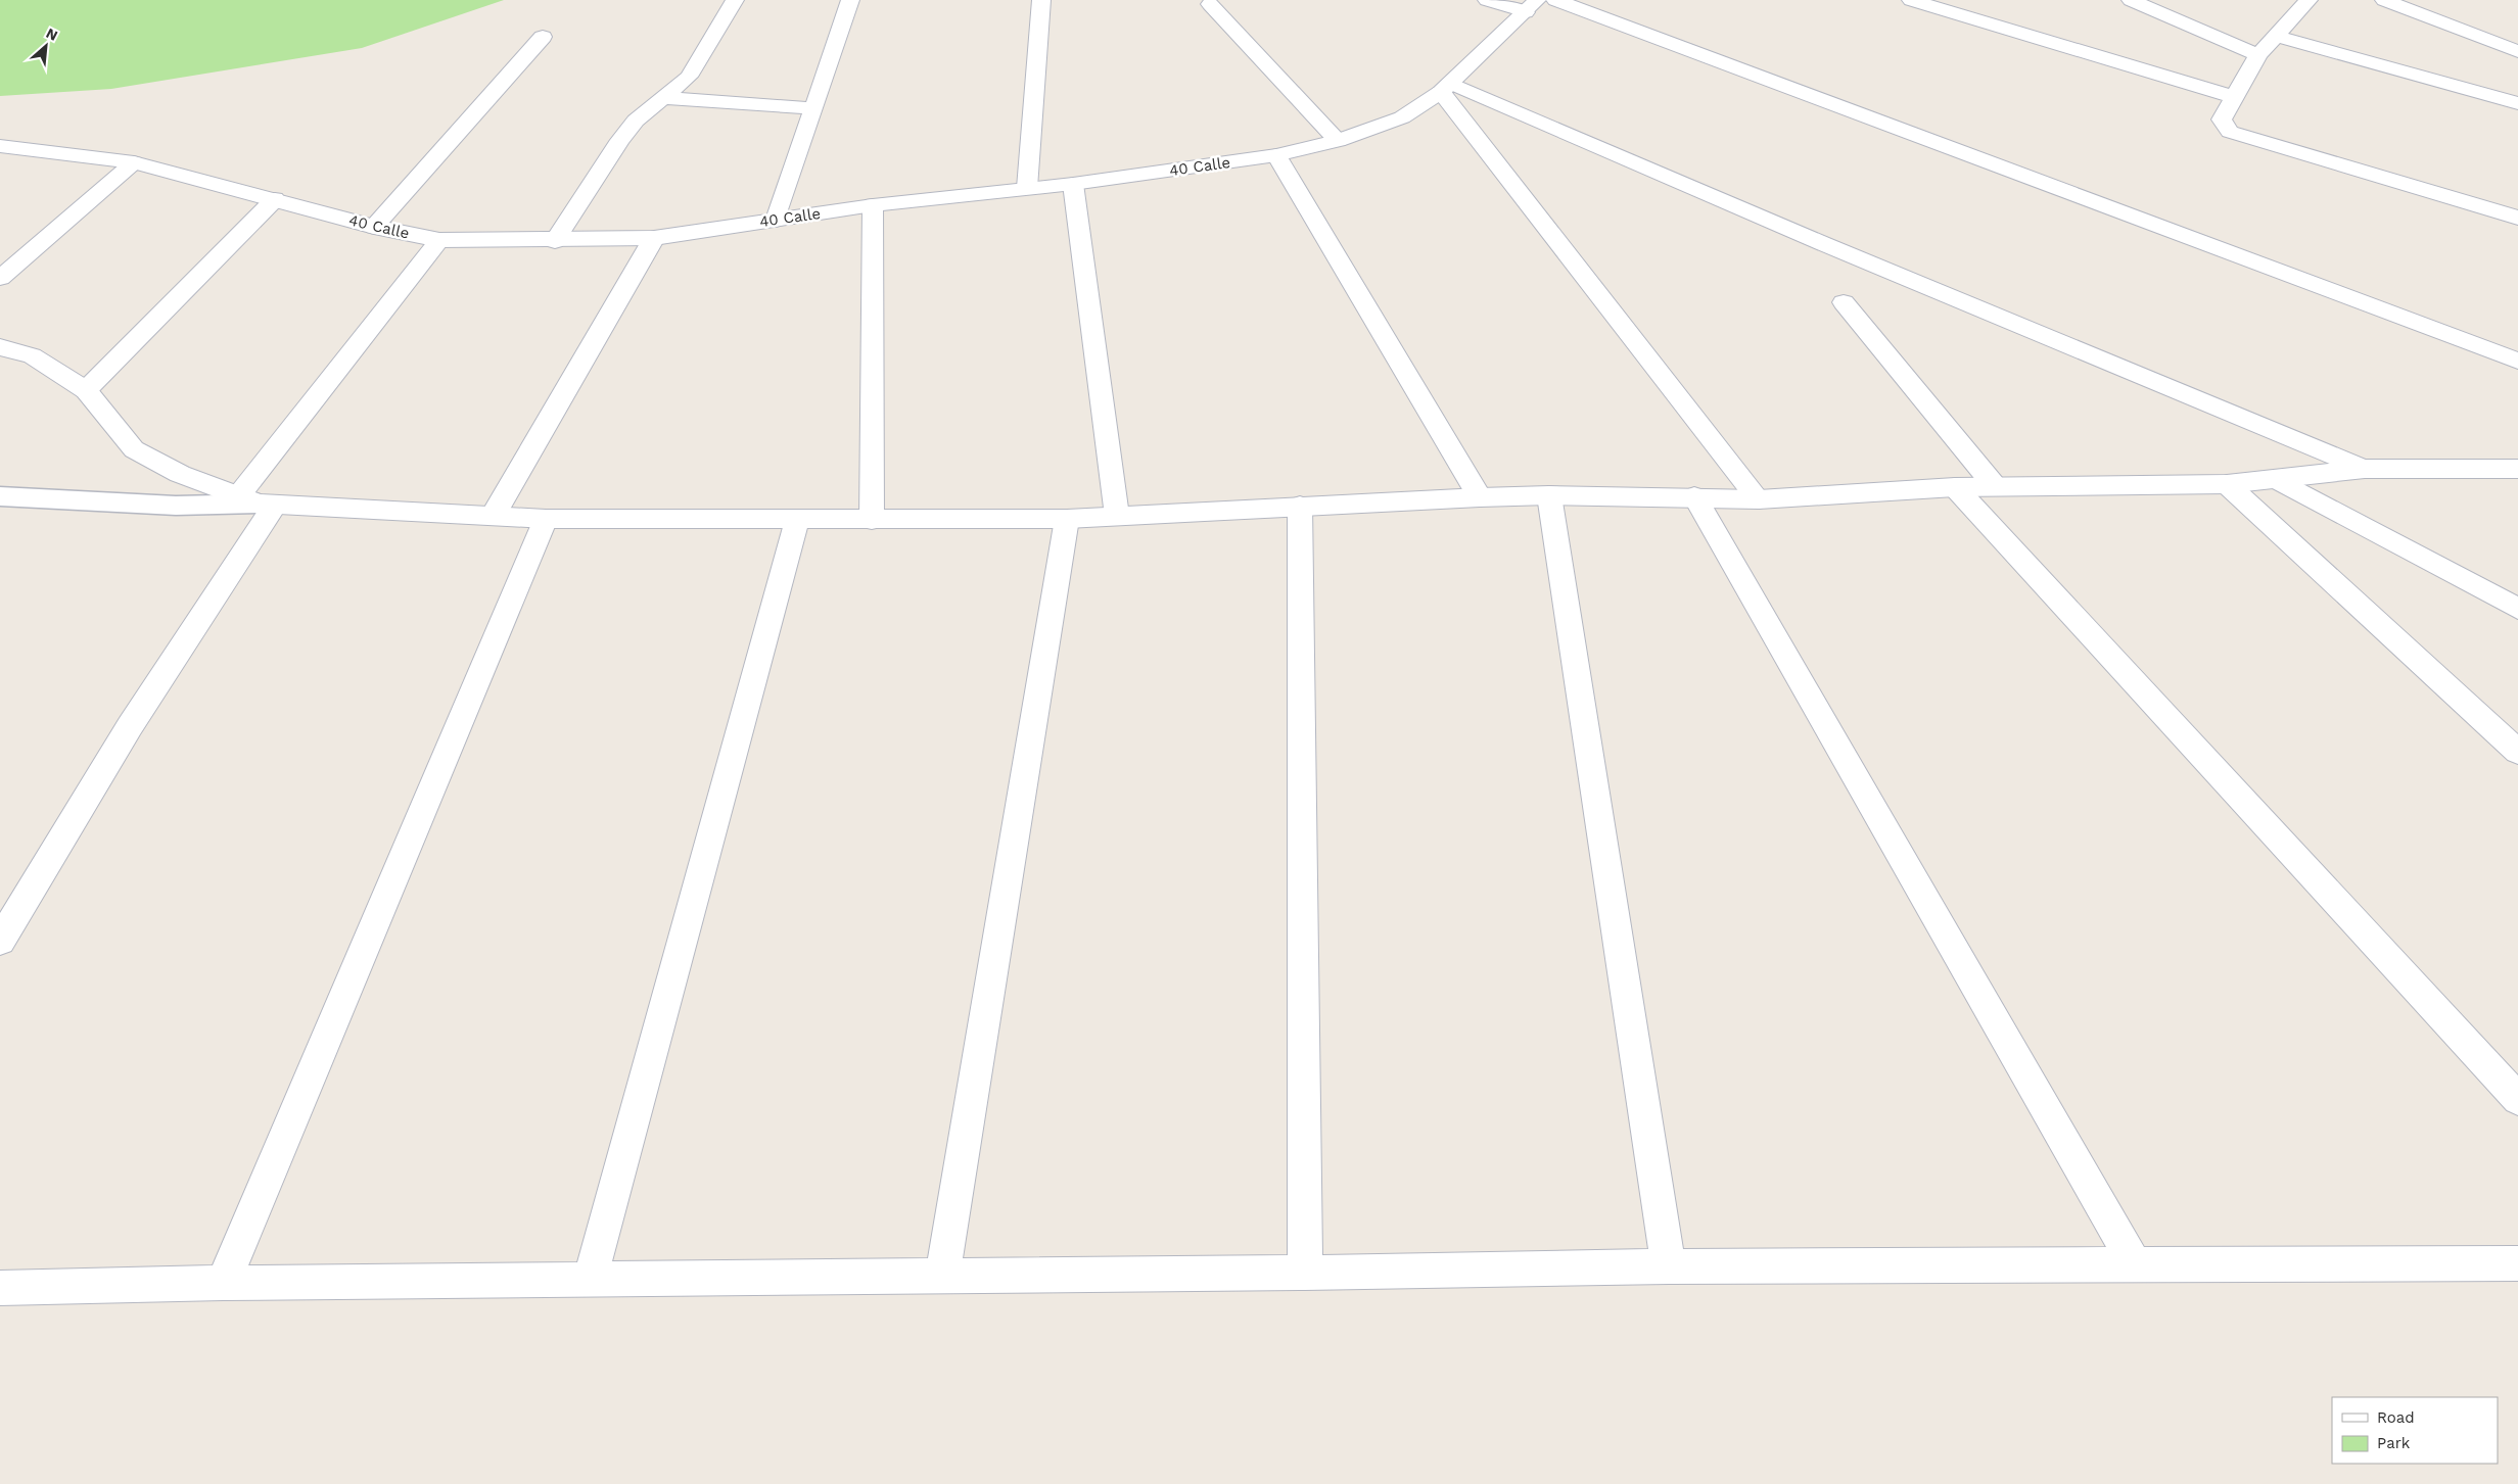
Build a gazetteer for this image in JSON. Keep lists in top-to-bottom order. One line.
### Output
{"streets":{"street":["40 Calle"]},"legend":["Road","Park"],"north":"top right"}
